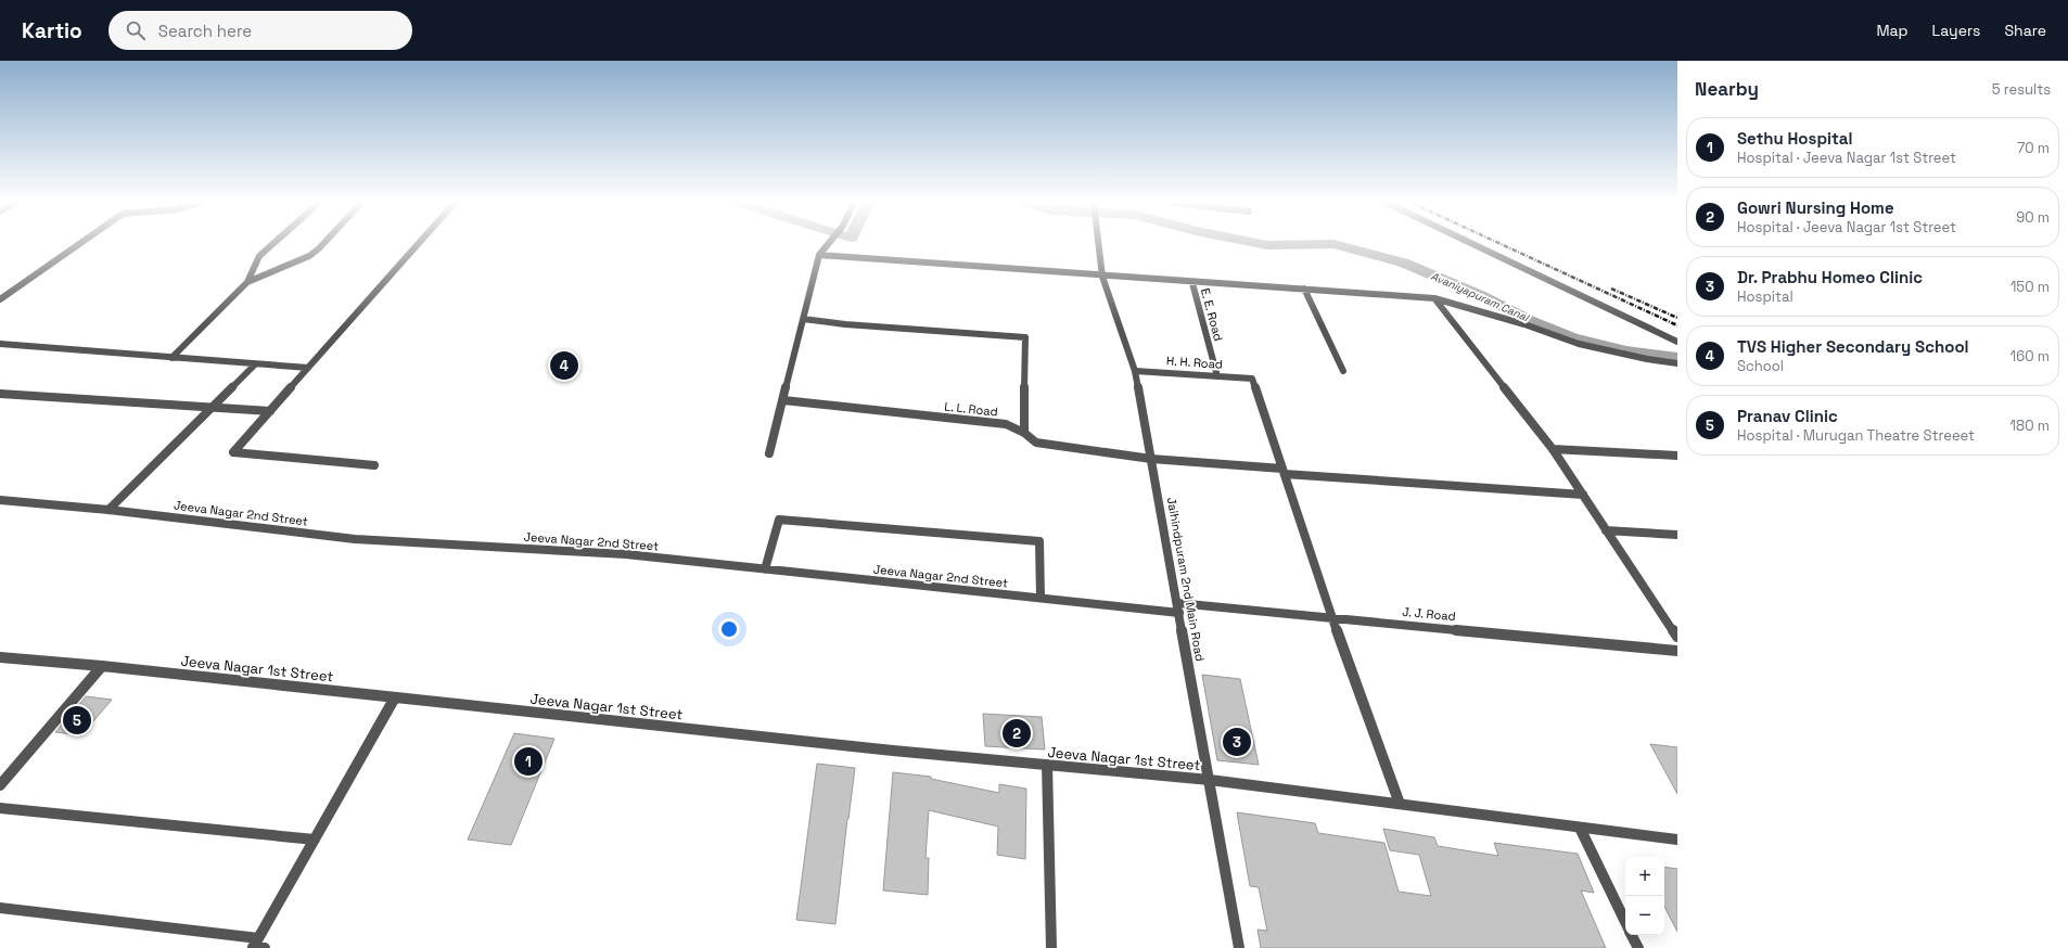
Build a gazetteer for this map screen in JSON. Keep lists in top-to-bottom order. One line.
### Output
{"streets":{"street":["E. E. Road","H. H. Road","L. L. Road","Jeeva Nagar 2nd Street","Jaihindpuram 2nd Main Road","J. J. Road","Jeeva Nagar 1st Street"]},"crossings":[["E. E. Road","H. H. Road"],["H. H. Road","L. L. Road"],["H. H. Road","Jaihindpuram 2nd Main Road"],["L. L. Road","Jaihindpuram 2nd Main Road"],["Jeeva Nagar 2nd Street","Jaihindpuram 2nd Main Road"],["Jeeva Nagar 2nd Street","J. J. Road"],["Jaihindpuram 2nd Main Road","J. J. Road"],["Jaihindpuram 2nd Main Road","Jeeva Nagar 1st Street"]],"water":["Avaniyapuram Canal"],"page":{"header":"Kartio","search":"Search here","nav":["Map","Layers","Share"],"heading":["Nearby","5 results"],"list":[{"mark":"1","name":"Sethu Hospital","note":"Hospital · Jeeva Nagar 1st Street","value":"70 m"},{"mark":"2","name":"Gowri Nursing Home","note":"Hospital · Jeeva Nagar 1st Street","value":"90 m"},{"mark":"3","name":"Dr. Prabhu Homeo Clinic","note":"Hospital","value":"150 m"},{"mark":"4","name":"TVS Higher Secondary School","note":"School","value":"160 m"},{"mark":"5","name":"Pranav Clinic","note":"Hospital · Murugan Theatre Streeet","value":"180 m"}],"pins":["4","5","2","3","1"],"map_buttons":["+","−"]}}
